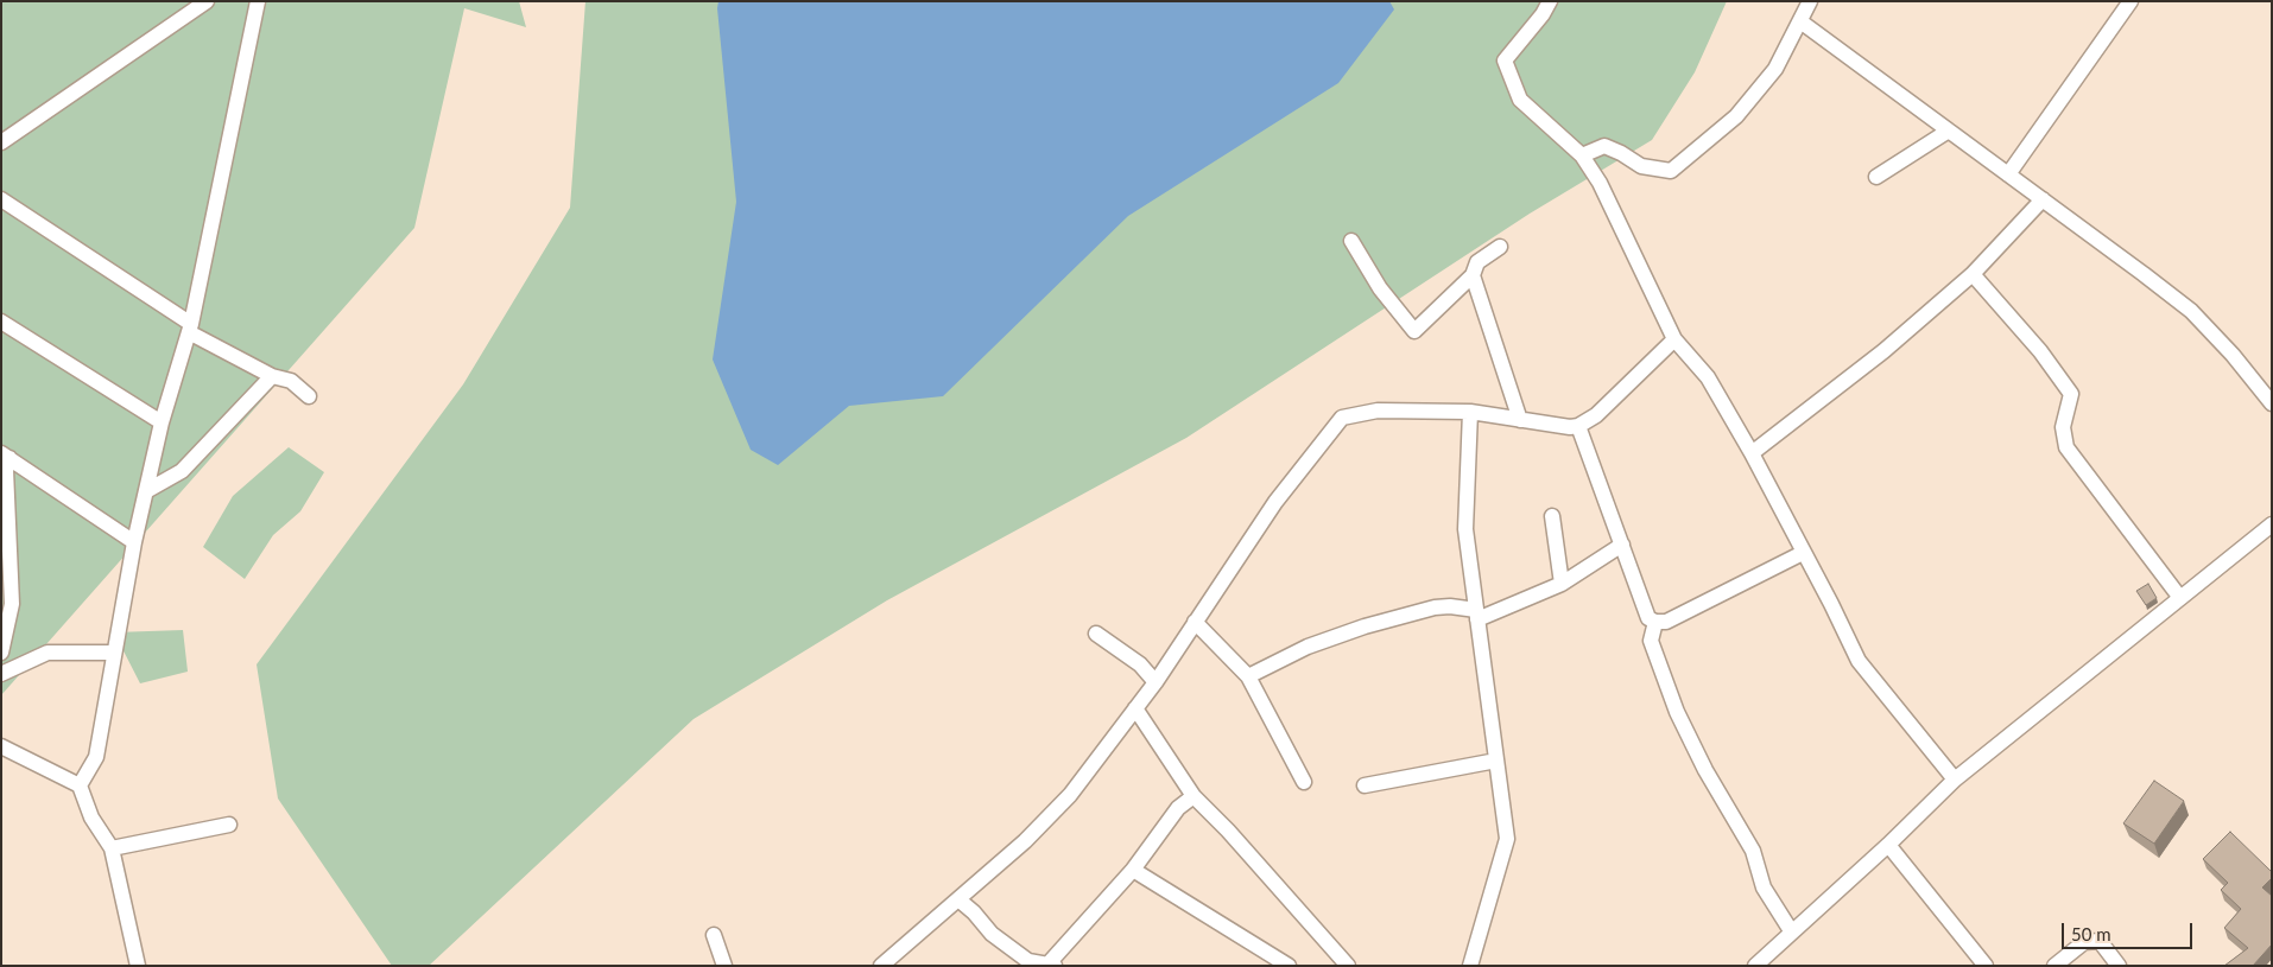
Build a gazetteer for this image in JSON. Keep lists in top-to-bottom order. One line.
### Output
{"scale_bar":"50 m"}
